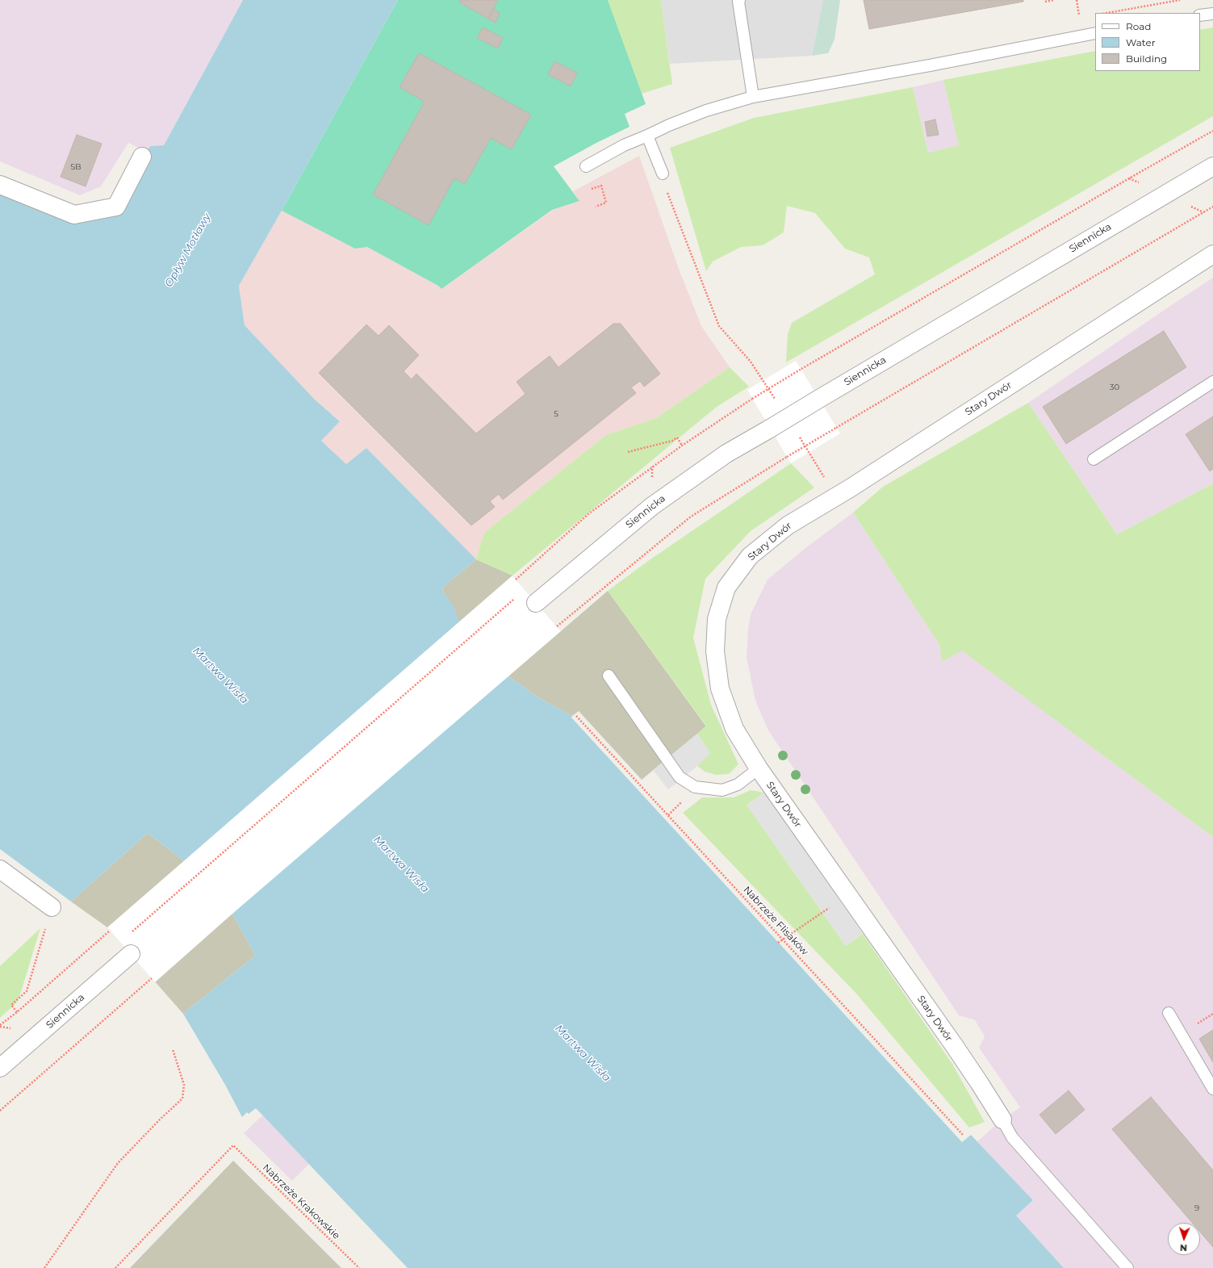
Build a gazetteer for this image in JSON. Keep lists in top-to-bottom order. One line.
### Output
{"streets":{"street":["Siennicka","Stary Dwór"],"path":["Nabrzeże Flisaków","Nabrzeże Krakowskie"]},"water":["Opływ Motławy","Martwa Wisła"],"house_numbers":["5B","30","5","9"],"legend":["Road","Water","Building"],"north":"bottom"}
